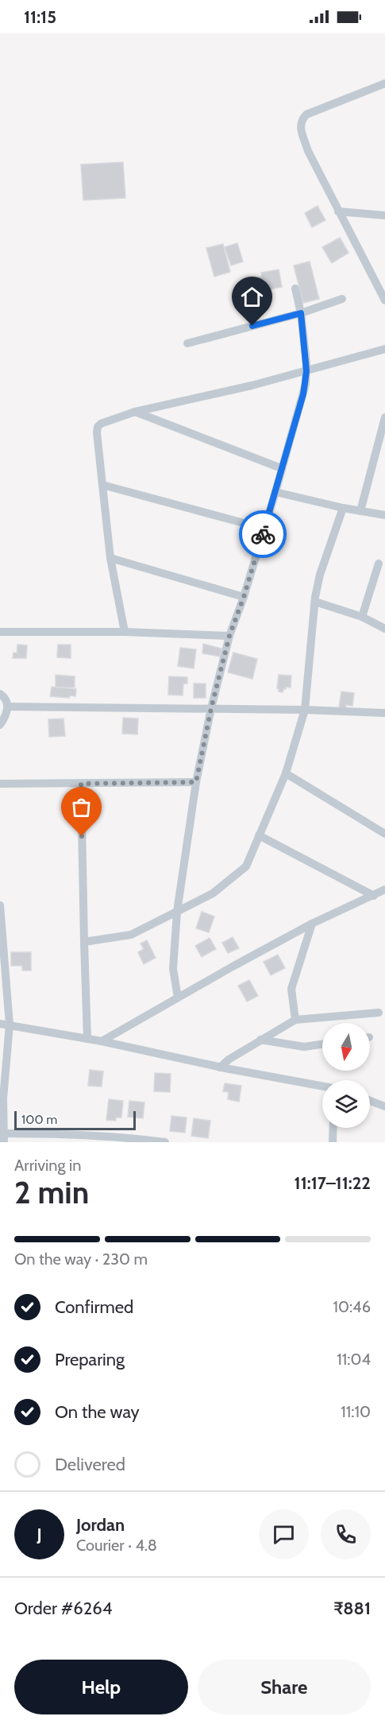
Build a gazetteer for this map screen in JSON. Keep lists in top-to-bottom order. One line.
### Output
{"scale_bar":"100 m","north":"bottom","page":{"status":"11:15","scale":"100 m","heading":["2 min","Arriving in","11:17–11:22"],"panel":["Jordan","Courier · 4.8","Order #6264","₹881"],"bar":"On the way · 230 m","list":[["Confirmed","10:46"],["Preparing","11:04"],["On the way","11:10"],"Delivered"],"round":"J","buttons":["Help","Share"]}}
